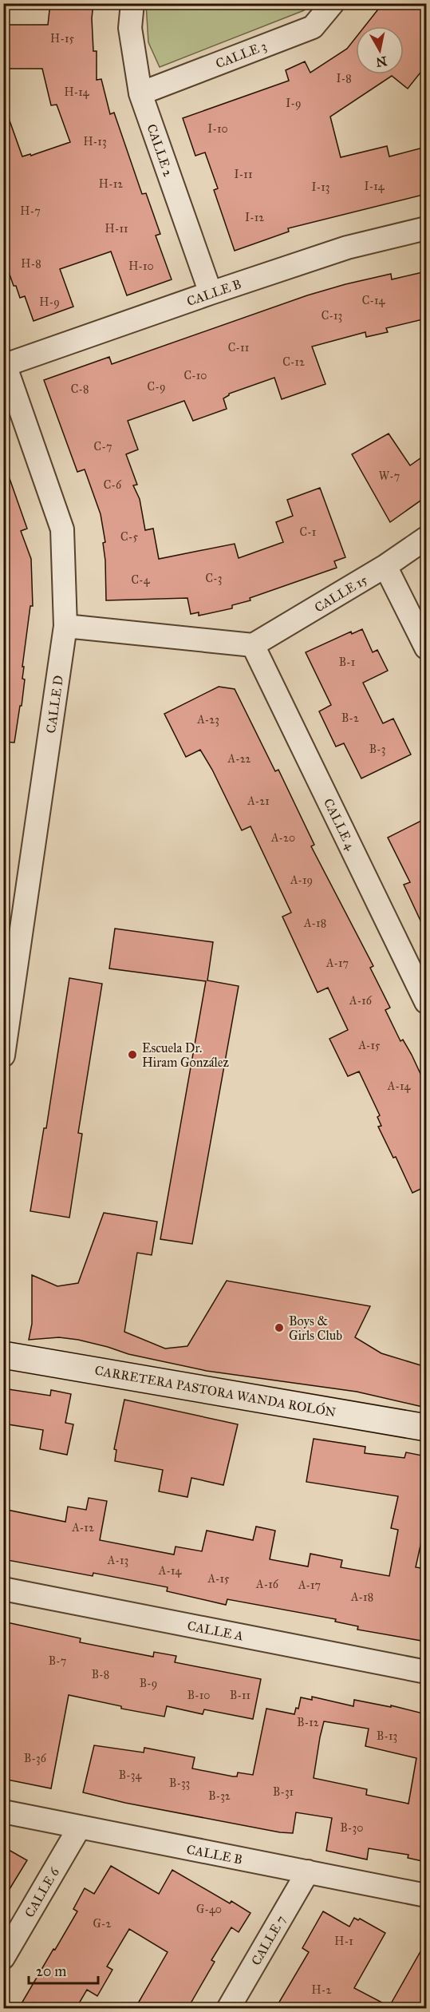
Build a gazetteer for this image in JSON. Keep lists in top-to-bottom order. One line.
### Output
{"streets":{"street":["CALLE 3","CALLE 2","CALLE B","CALLE 15","CALLE D","CALLE 4","CARRETERA PASTORA WANDA ROLÓN","CALLE A","CALLE 6","CALLE 7"]},"crossings":[["CALLE 3","CALLE 2"],["CALLE 2","CALLE B"],["CALLE B","CALLE D"],["CALLE B","CALLE 6"],["CALLE B","CALLE 7"],["CALLE 15","CALLE 4"]],"places":["Escuela Dr. Hiram González","Boys & Girls Club"],"house_numbers":["H-15","I-8","H-14","I-9","I-10","H-13","I-11","H-12","I-14","I-13","H-7","I-12","H-11","H-8","H-10","C-14","H-9","C-13","C-11","C-12","C-10","C-9","C-8","C-7","W-7","C-6","C-1","C-5","C-3","C-4","B-1","B-2","A-23","B-3","A-22","A-21","A-20","A-19","A-18","A-17","A-16","A-15","A-14","A-12","A-13","A-14","A-15","A-16","A-17","A-18","B-7","B-8","B-9","B-10","B-11","B-12","B-13","B-36","B-34","B-33","B-31","B-32","B-30","G-40","G-2","H-1","H-2"],"scale_bar":"20 m","north":"bottom"}
